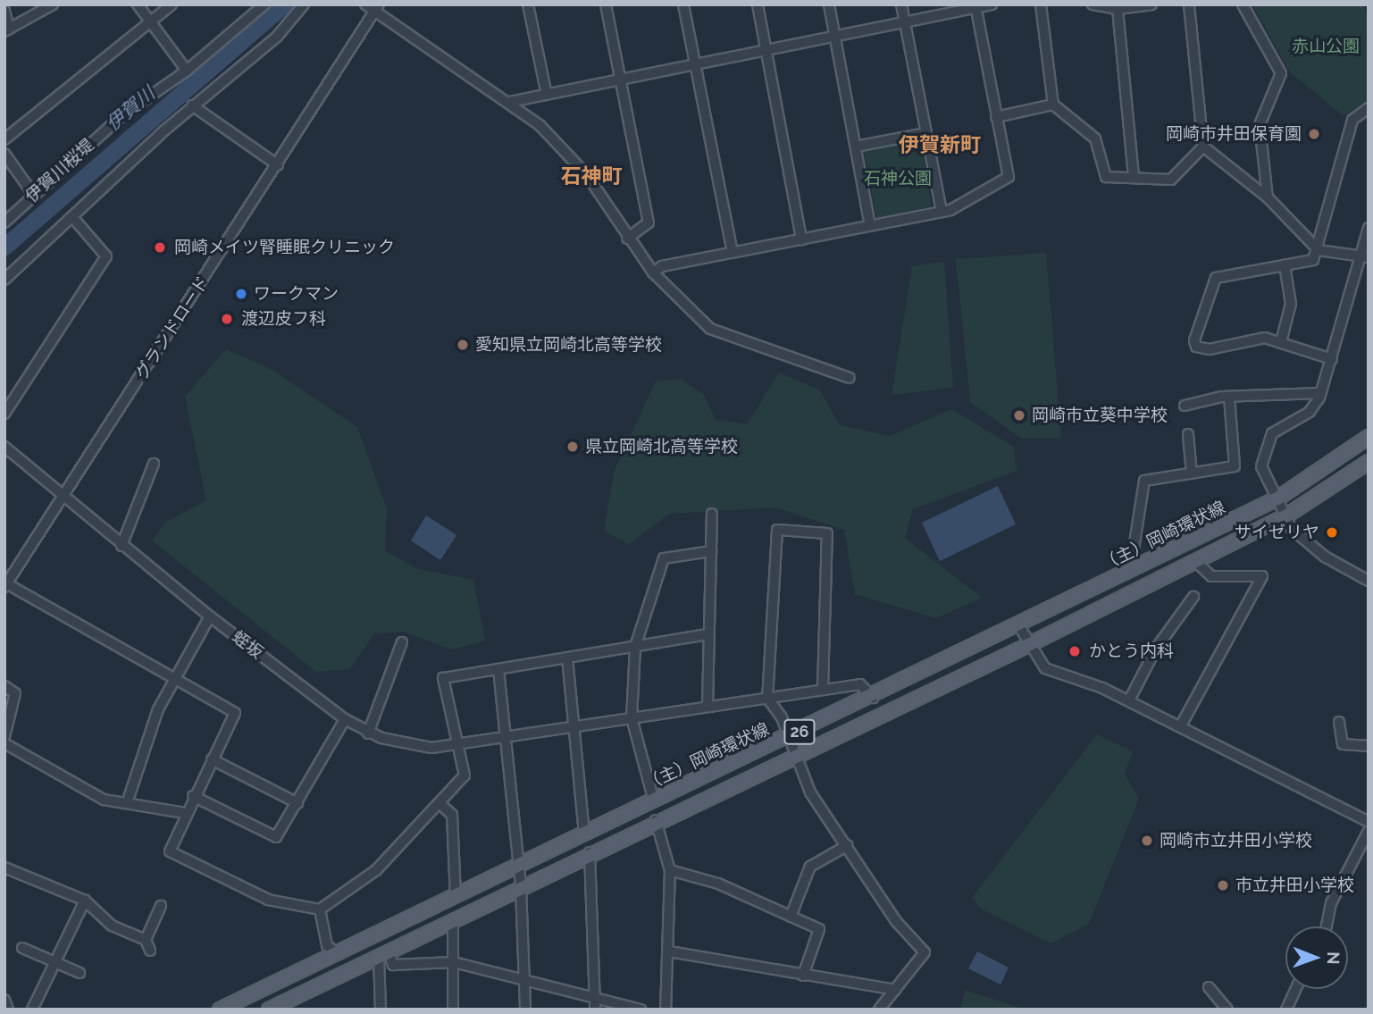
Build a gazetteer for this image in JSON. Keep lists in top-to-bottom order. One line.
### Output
{"streets":{"main road":["（主）岡崎環状線","26"],"street":["伊賀川桜堤","グランドロード","蛭坂"]},"crossings":[["グランドロード","蛭坂"],["（主）岡崎環状線","蛭坂"]],"districts":["伊賀新町","石神町"],"water":["伊賀川"],"parks":["赤山公園","石神公園"],"places":["岡崎市井田保育園","岡崎メイツ腎睡眠クリニック","ワークマン","渡辺皮フ科","愛知県立岡崎北高等学校","岡崎市立葵中学校","県立岡崎北高等学校","サイゼリヤ","かとう内科","岡崎市立井田小学校","市立井田小学校"],"north":"right"}
